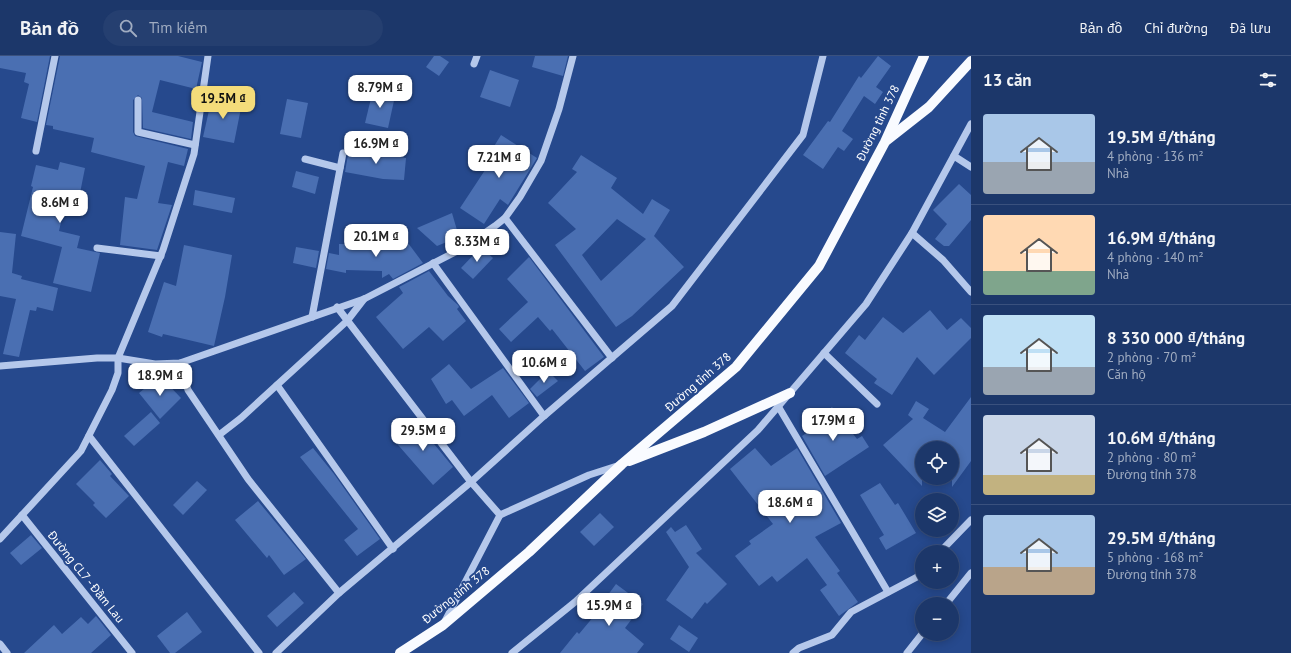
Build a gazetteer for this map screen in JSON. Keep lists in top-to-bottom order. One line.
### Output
{"streets":{"main road":["Đường tỉnh 378"],"street":["Đường CL7 - Đầm Lau"]},"page":{"header":"Bản đồ","search":"Tìm kiếm","nav":["Bản đồ","Chỉ đường","Đã lưu"],"heading":"13 căn","price":["8.79M ₫","19.5M ₫","16.9M ₫","7.21M ₫","8.6M ₫","20.1M ₫","8.33M ₫","10.6M ₫","18.9M ₫","17.9M ₫","29.5M ₫","18.6M ₫","15.9M ₫"],"list":[{"name":"19.5M ₫/tháng","note":"4 phòng · 136 m² · Nhà"},{"name":"16.9M ₫/tháng","note":"4 phòng · 140 m² · Nhà"},{"name":"8 330 000 ₫/tháng","note":"2 phòng · 70 m² · Căn hộ"},{"name":"10.6M ₫/tháng","note":"2 phòng · 80 m² · Đường tỉnh 378"},{"name":"29.5M ₫/tháng","note":"5 phòng · 168 m² · Đường tỉnh 378"}],"map_buttons":["+","−"]}}
